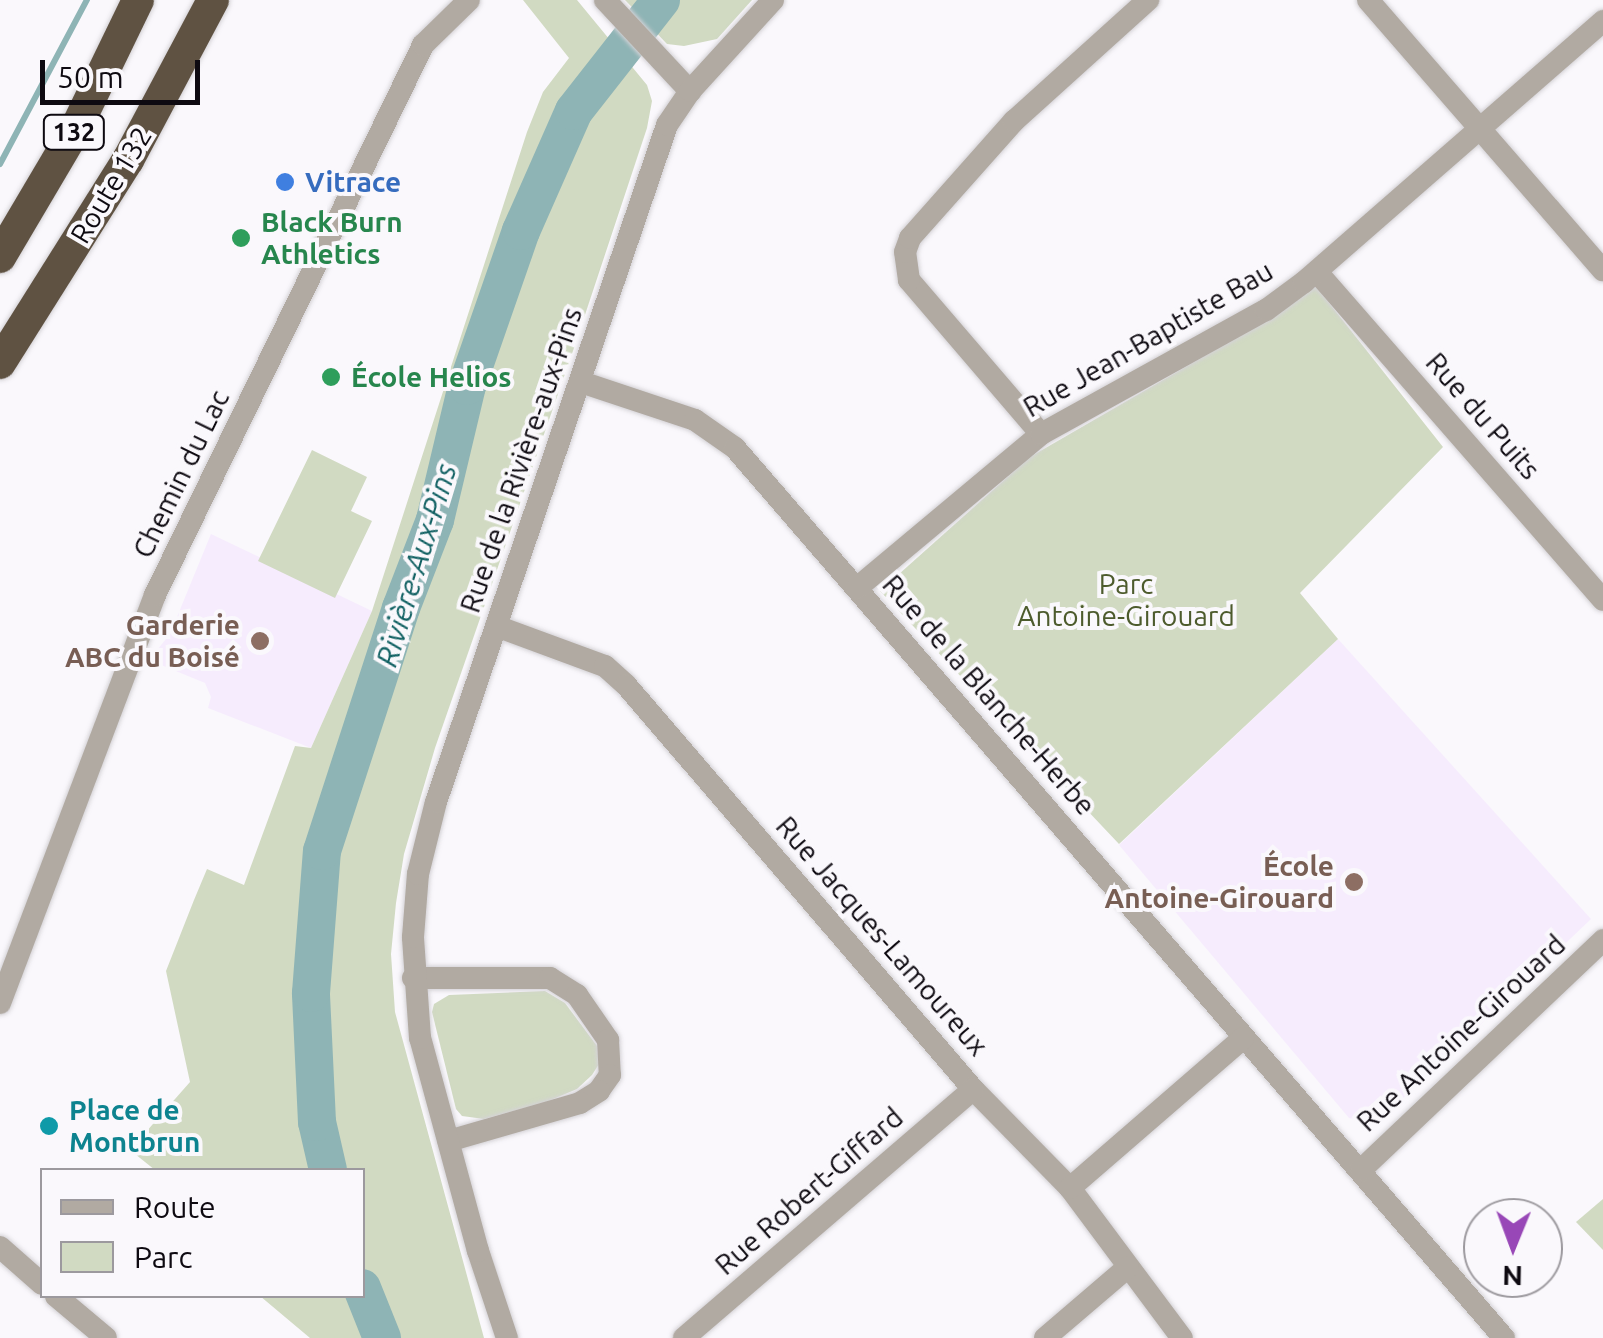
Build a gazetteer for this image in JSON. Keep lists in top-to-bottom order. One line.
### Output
{"streets":{"highway":["132","Route 132"],"street":["Rue Jean-Baptiste Bau","Rue du Puits","Rue de la Rivière-aux-Pins","Chemin du Lac","Rue de la Blanche-Herbe","Rue Jacques-Lamoureux","Rue Antoine-Girouard","Rue Robert-Giffard"]},"crossings":[["Rue Jean-Baptiste Bau","Rue du Puits"],["Rue Jean-Baptiste Bau","Rue de la Blanche-Herbe"],["Rue de la Rivière-aux-Pins","Rue de la Blanche-Herbe"],["Rue de la Rivière-aux-Pins","Rue Jacques-Lamoureux"],["Rue de la Blanche-Herbe","Rue Antoine-Girouard"],["Rue Jacques-Lamoureux","Rue Robert-Giffard"]],"water":["Rivière-Aux-Pins"],"parks":["Parc Antoine-Girouard"],"places":["Vitrace","Black Burn Athletics","École Helios","Garderie ABC du Boisé","École Antoine-Girouard","Place de Montbrun"],"legend":["Route","Parc"],"scale_bar":"50 m","north":"bottom"}
